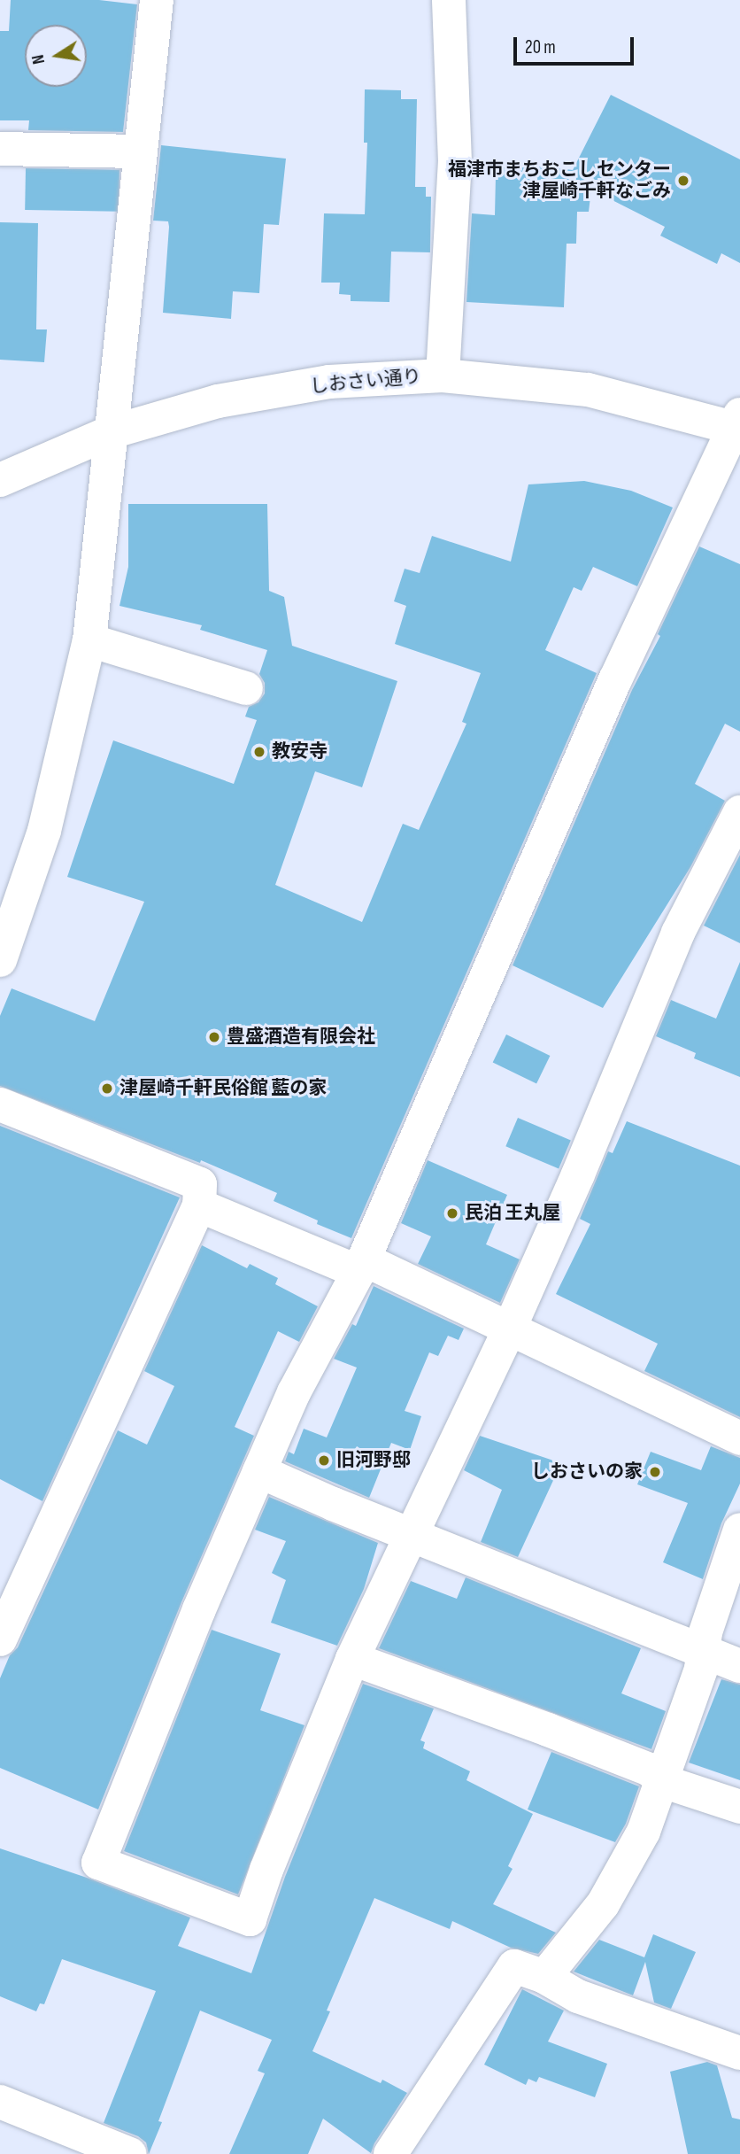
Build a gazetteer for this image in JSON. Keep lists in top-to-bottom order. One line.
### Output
{"streets":{"street":["しおさい通り"]},"places":["福津市まちおこしセンター 津屋崎千軒なごみ","教安寺","豊盛酒造有限会社","津屋崎千軒民俗館 藍の家","民泊 王丸屋","旧河野邸","しおさいの家"],"scale_bar":"20 m","north":"left"}
